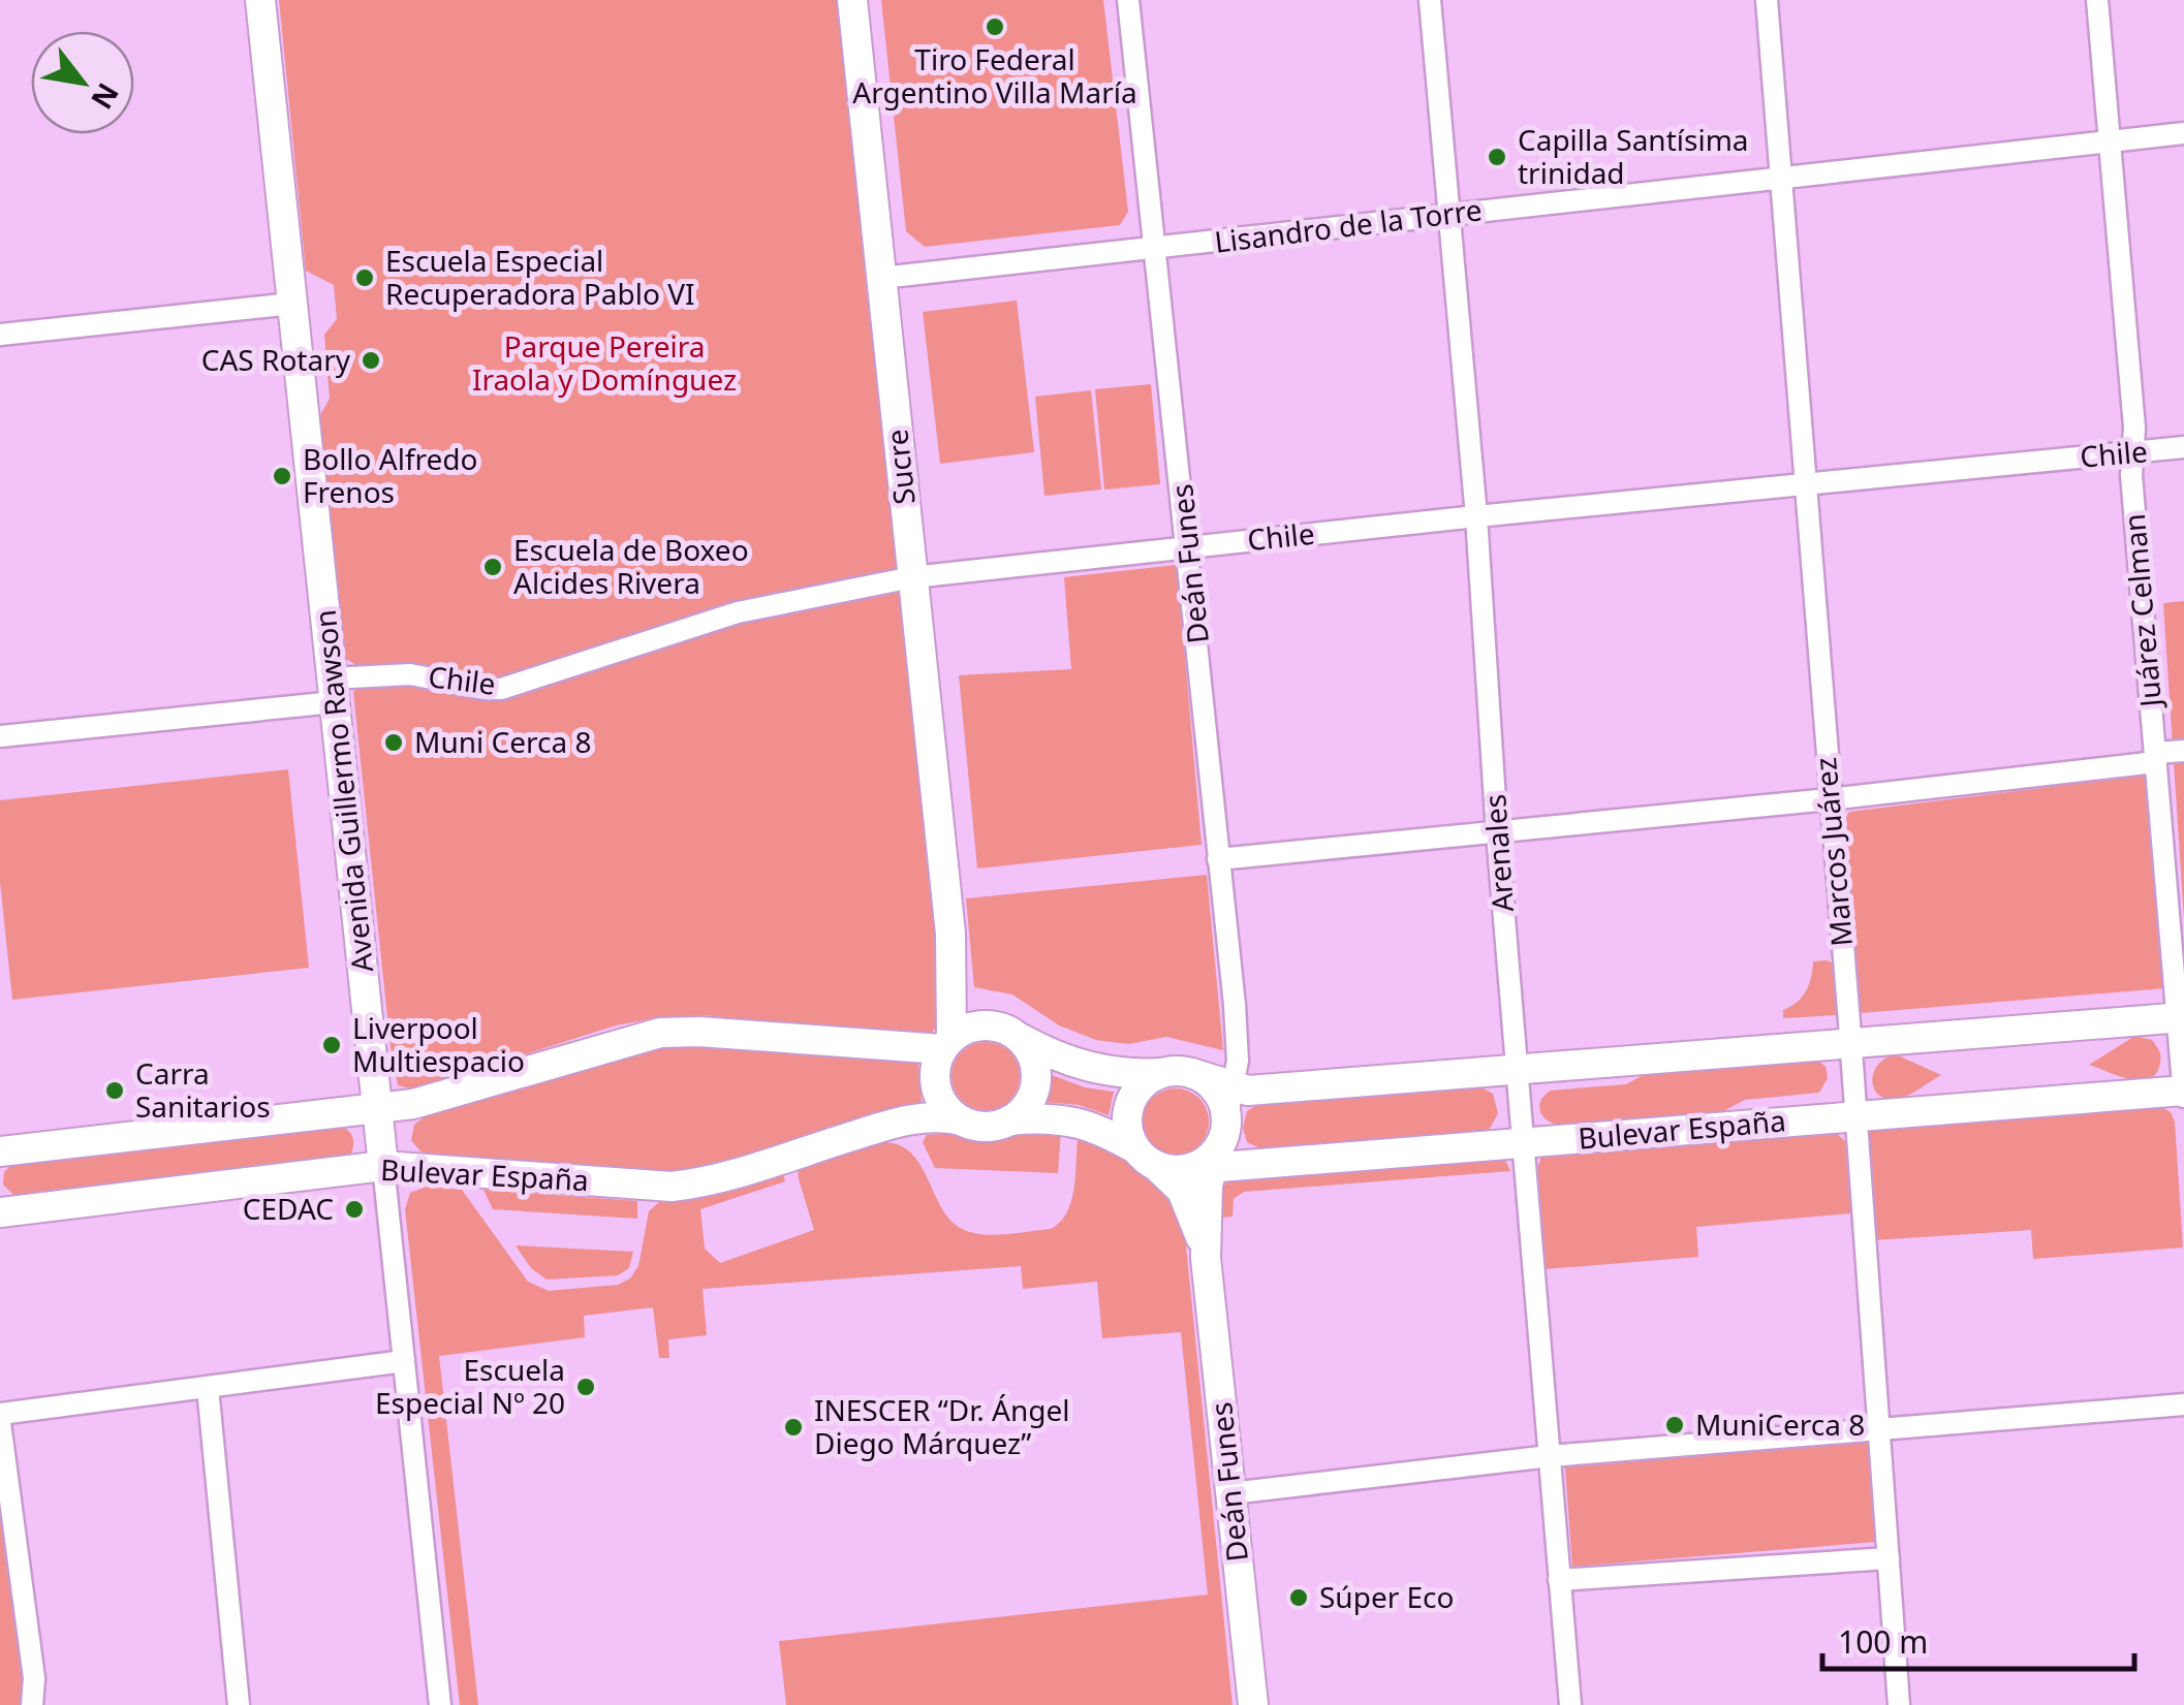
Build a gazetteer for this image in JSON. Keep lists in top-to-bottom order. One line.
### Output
{"streets":{"main road":["Sucre","Deán Funes","Avenida Guillermo Rawson","Bulevar España"],"street":["Lisandro de la Torre","Chile","Juárez Celman","Marcos Juárez","Arenales"]},"crossings":[["Lisandro de la Torre","Sucre"],["Lisandro de la Torre","Deán Funes"],["Lisandro de la Torre","Juárez Celman"],["Lisandro de la Torre","Marcos Juárez"],["Lisandro de la Torre","Arenales"],["Chile","Sucre"],["Chile","Deán Funes"],["Chile","Juárez Celman"],["Chile","Avenida Guillermo Rawson"],["Chile","Marcos Juárez"],["Chile","Arenales"],["Sucre","Bulevar España"],["Deán Funes","Bulevar España"],["Juárez Celman","Bulevar España"],["Avenida Guillermo Rawson","Bulevar España"],["Marcos Juárez","Bulevar España"],["Arenales","Bulevar España"]],"parks":["Parque Pereira Iraola y Domínguez"],"places":["Tiro Federal Argentino Villa María","Capilla Santísima trinidad","Escuela Especial Recuperadora Pablo VI","CAS Rotary","Bollo Alfredo Frenos","Escuela de Boxeo Alcides Rivera","Muni Cerca 8","Liverpool Multiespacio","Carra Sanitarios","CEDAC","Escuela Especial Nº 20","MuniCerca 8","INESCER “Dr. Ángel Diego Márquez”","Súper Eco"],"scale_bar":"100 m","north":"bottom right"}
